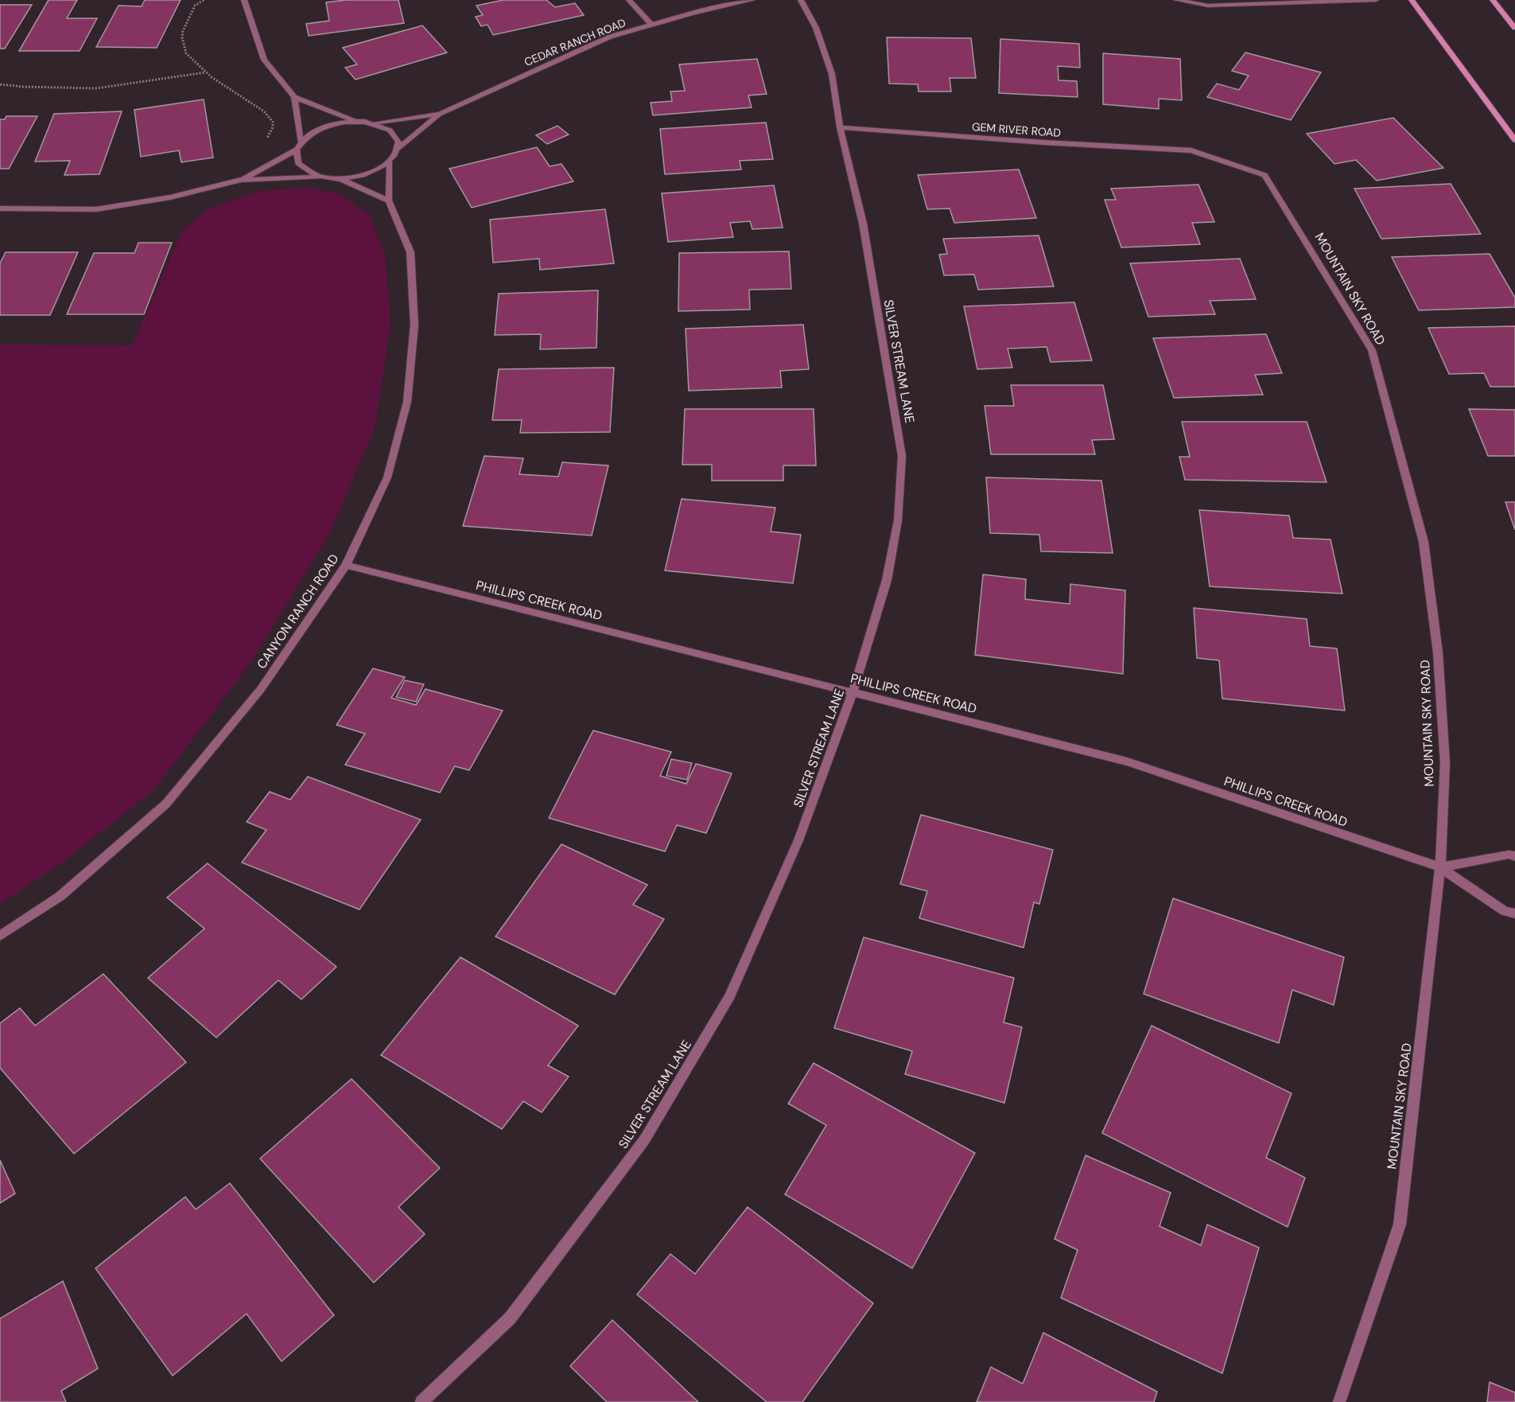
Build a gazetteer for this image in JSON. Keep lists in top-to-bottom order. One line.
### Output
{"streets":{"street":["CEDAR RANCH ROAD","GEM RIVER ROAD","MOUNTAIN SKY ROAD","SILVER STREAM LANE","PHILLIPS CREEK ROAD","CANYON RANCH ROAD"]},"crossings":[["CEDAR RANCH ROAD","CANYON RANCH ROAD"],["GEM RIVER ROAD","MOUNTAIN SKY ROAD"],["GEM RIVER ROAD","SILVER STREAM LANE"],["MOUNTAIN SKY ROAD","PHILLIPS CREEK ROAD"],["SILVER STREAM LANE","PHILLIPS CREEK ROAD"],["PHILLIPS CREEK ROAD","CANYON RANCH ROAD"]]}
